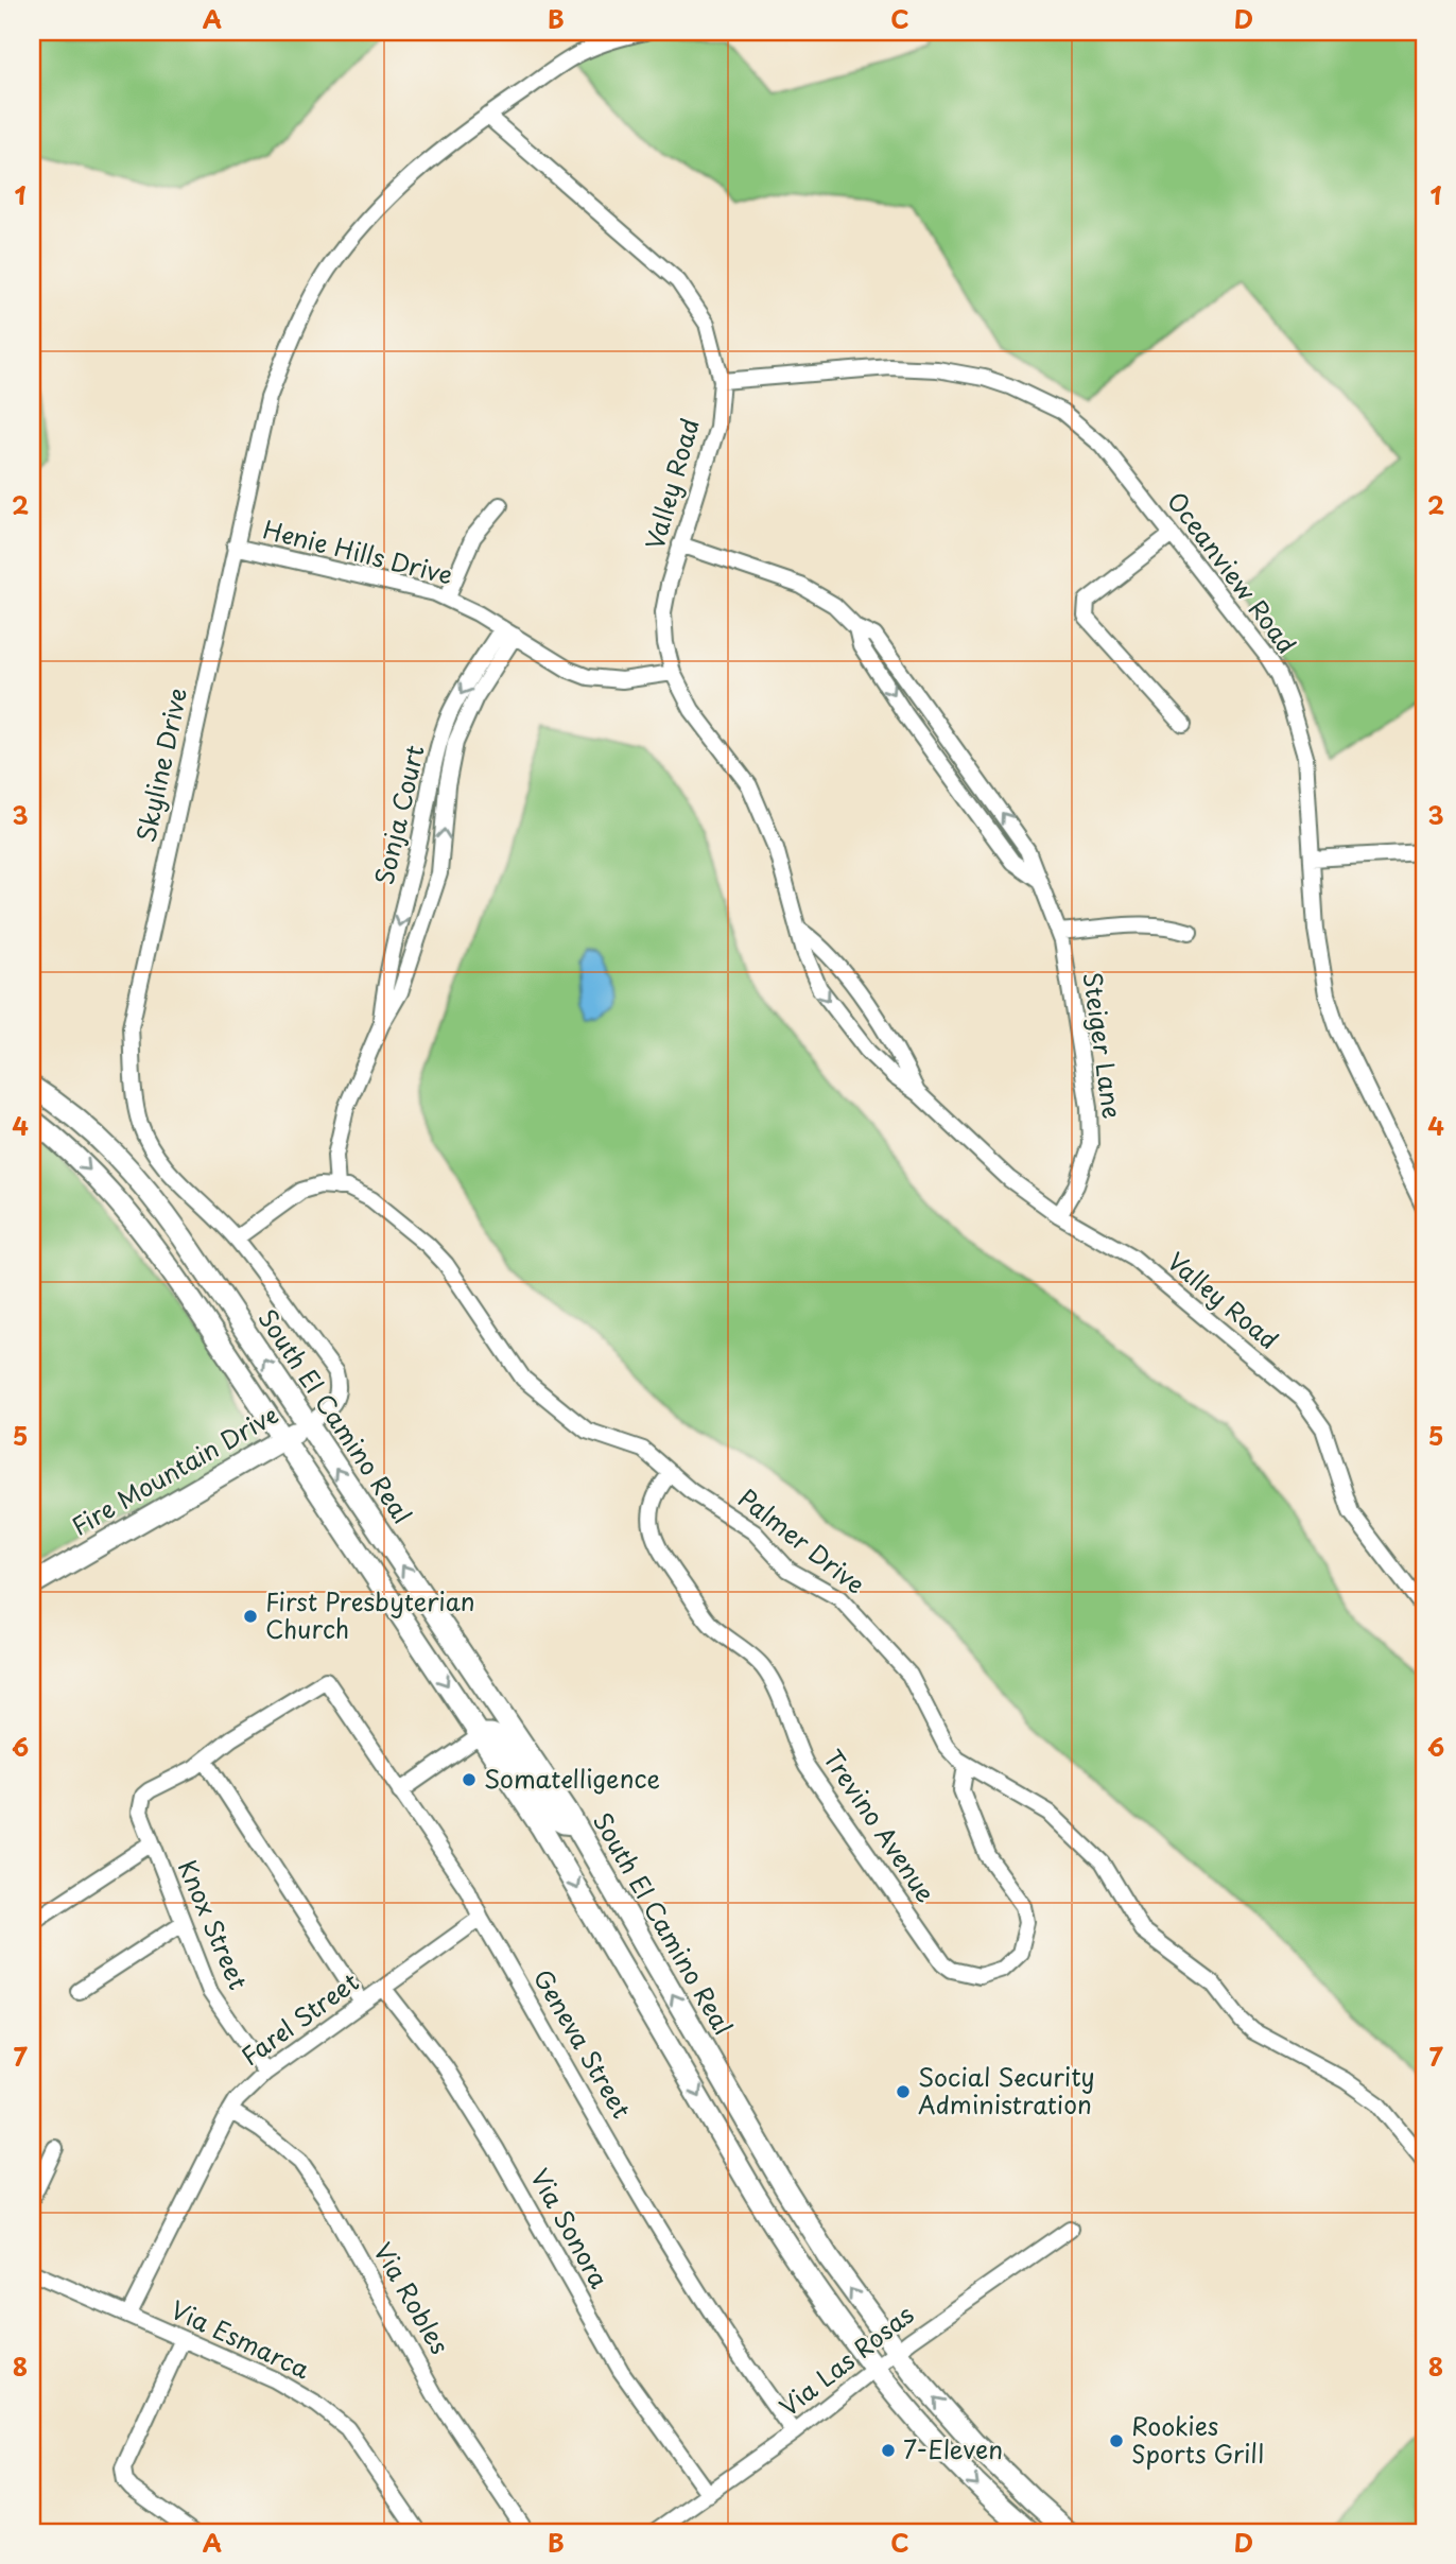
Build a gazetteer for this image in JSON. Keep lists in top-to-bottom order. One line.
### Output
{"streets":{"main road":["South El Camino Real","Fire Mountain Drive"],"street":["Valley Road","Henie Hills Drive","Oceanview Road","Skyline Drive","Sonja Court","Steiger Lane","Palmer Drive","Trevino Avenue","Knox Street","Farel Street","Geneva Street","Via Sonora","Via Robles","Via Esmarca","Via Las Rosas"]},"crossings":[["Valley Road","Henie Hills Drive"],["Valley Road","Oceanview Road"],["Valley Road","Skyline Drive"],["Valley Road","Steiger Lane"],["Henie Hills Drive","Skyline Drive"],["Henie Hills Drive","Sonja Court"],["Skyline Drive","South El Camino Real"],["Skyline Drive","Fire Mountain Drive"],["Skyline Drive","Palmer Drive"],["Sonja Court","Palmer Drive"],["South El Camino Real","Fire Mountain Drive"],["South El Camino Real","Via Las Rosas"],["Palmer Drive","Trevino Avenue"],["Knox Street","Farel Street"],["Knox Street","Geneva Street"],["Farel Street","Geneva Street"],["Farel Street","Via Sonora"],["Farel Street","Via Robles"],["Farel Street","Via Esmarca"],["Geneva Street","Via Las Rosas"],["Via Sonora","Via Las Rosas"]],"places":["First Presbyterian Church","Somatelligence","Social Security Administration","Rookies Sports Grill","7-Eleven"],"grid":{"columns":["A","B","C","D"],"rows":["1","2","3","4","5","6","7","8"]}}
